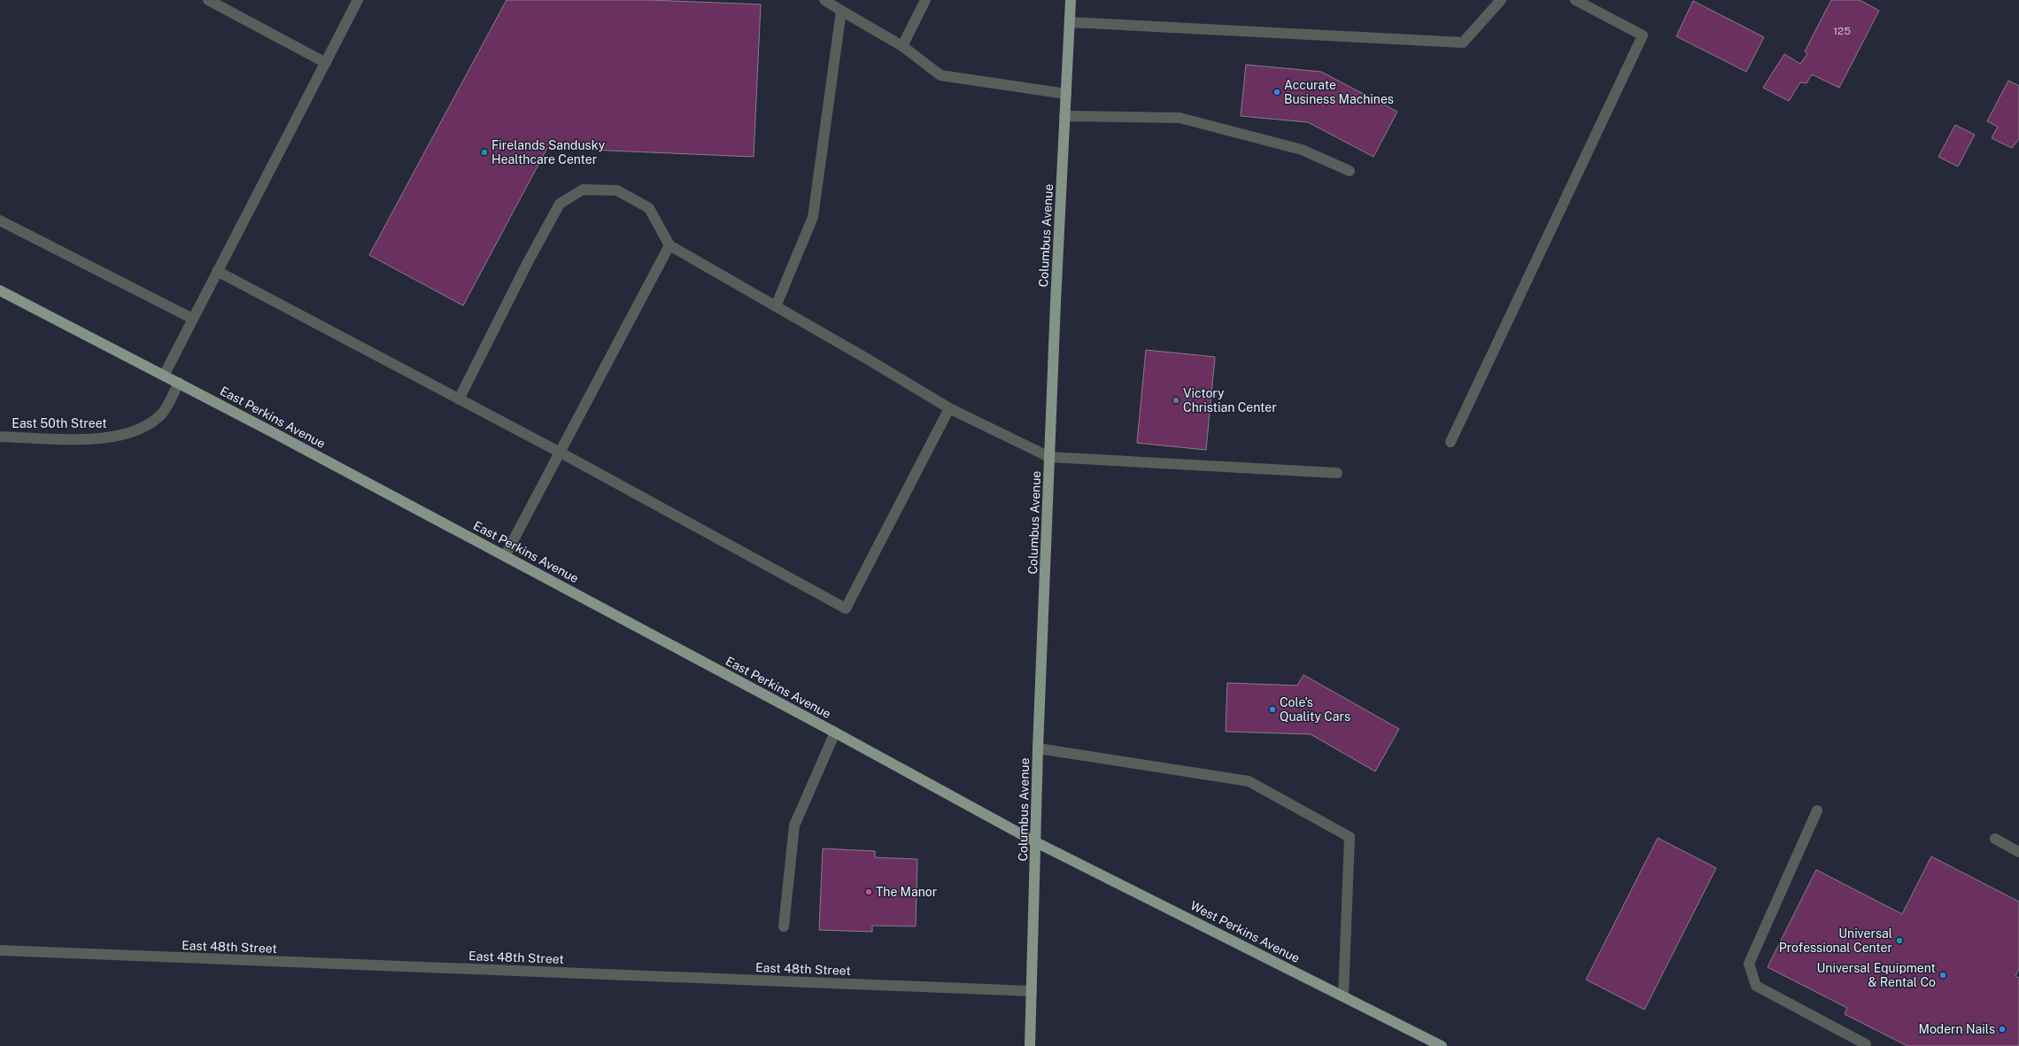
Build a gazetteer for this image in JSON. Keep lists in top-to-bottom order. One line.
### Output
{"streets":{"main road":["Columbus Avenue","East Perkins Avenue","West Perkins Avenue"],"street":["East 50th Street","East 48th Street"]},"crossings":[["Columbus Avenue","East Perkins Avenue"],["Columbus Avenue","West Perkins Avenue"],["Columbus Avenue","East 48th Street"],["East Perkins Avenue","East 50th Street"],["East Perkins Avenue","West Perkins Avenue"]],"places":["Accurate Business Machines","Firelands Sandusky Healthcare Center","Victory Christian Center","Cole's Quality Cars","The Manor","Universal Professional Center","Universal Equipment & Rental Co","Modern Nails"],"house_numbers":["125"]}
